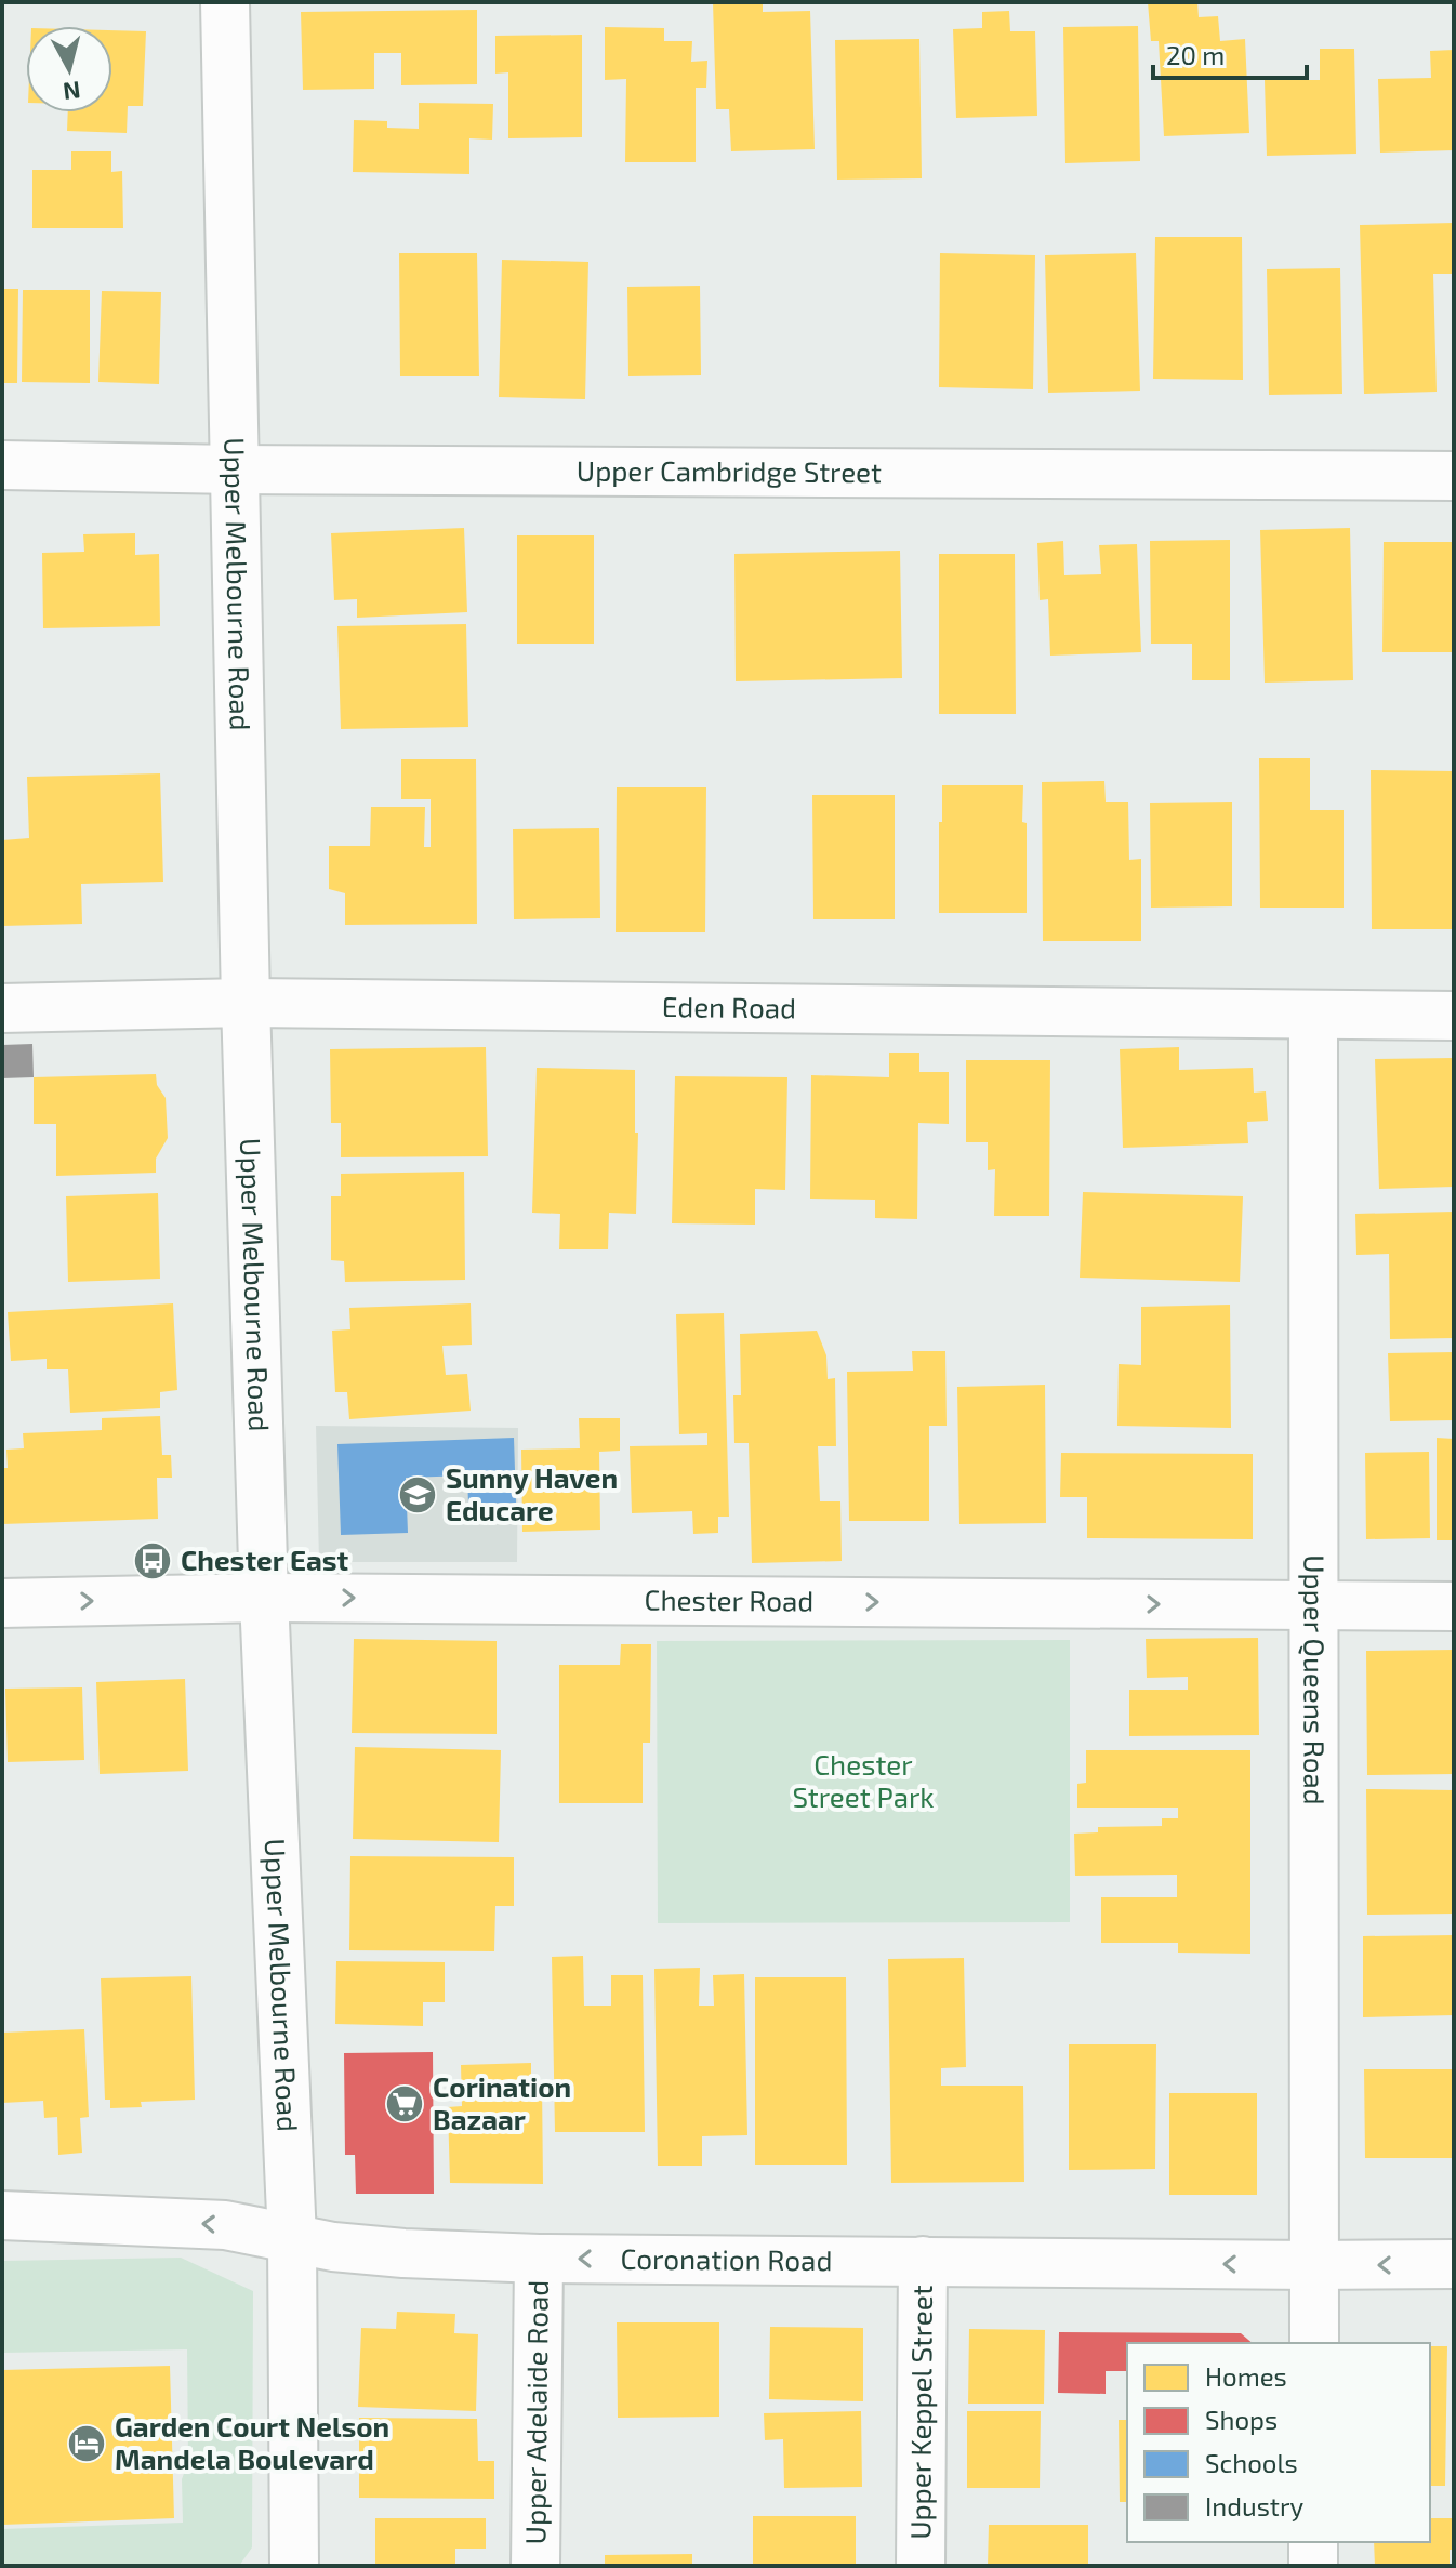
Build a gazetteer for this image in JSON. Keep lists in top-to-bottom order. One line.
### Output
{"streets":{"street":["Upper Cambridge Street","Upper Melbourne Road","Eden Road","Chester Road","Upper Queens Road","Coronation Road","Upper Adelaide Road","Upper Keppel Street"]},"crossings":[["Upper Cambridge Street","Upper Melbourne Road"],["Upper Melbourne Road","Eden Road"],["Upper Melbourne Road","Chester Road"],["Upper Melbourne Road","Coronation Road"],["Eden Road","Upper Queens Road"],["Chester Road","Upper Queens Road"],["Upper Queens Road","Coronation Road"],["Coronation Road","Upper Adelaide Road"],["Coronation Road","Upper Keppel Street"]],"one_way":["Chester Road","Coronation Road"],"parks":["Chester Street Park"],"places":{"school or university":["Sunny Haven Educare"],"bus stop":["Chester East"],"supermarket":["Corination Bazaar"],"hotel":["Garden Court Nelson Mandela Boulevard"]},"legend":["Homes","Shops","Schools","Industry"],"scale_bar":"20 m","north":"bottom"}
